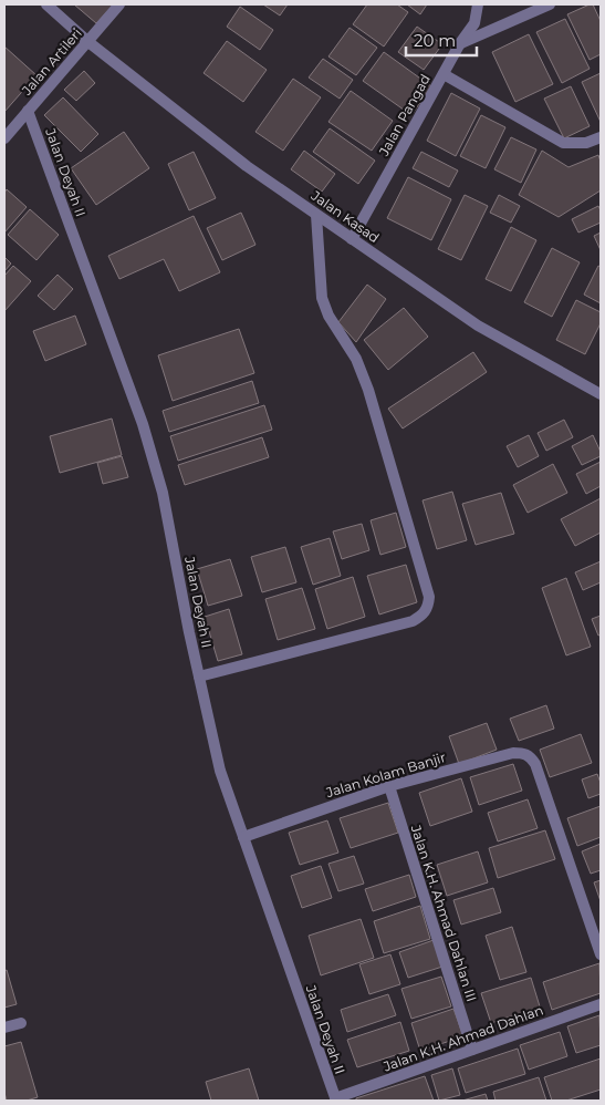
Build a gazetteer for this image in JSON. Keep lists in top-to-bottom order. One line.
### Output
{"streets":{"street":["Jalan Artileri","Jalan Pangad","Jalan Deyah II","Jalan Kasad","Jalan Kolam Banjir","Jalan K.H. Ahmad Dahlan III","Jalan K.H. Ahmad Dahlan"]},"crossings":[["Jalan Artileri","Jalan Deyah II"],["Jalan Artileri","Jalan Kasad"],["Jalan Pangad","Jalan Kasad"],["Jalan Deyah II","Jalan Kolam Banjir"],["Jalan Deyah II","Jalan K.H. Ahmad Dahlan"],["Jalan Kolam Banjir","Jalan K.H. Ahmad Dahlan III"],["Jalan K.H. Ahmad Dahlan III","Jalan K.H. Ahmad Dahlan"]],"scale_bar":"20 m"}
